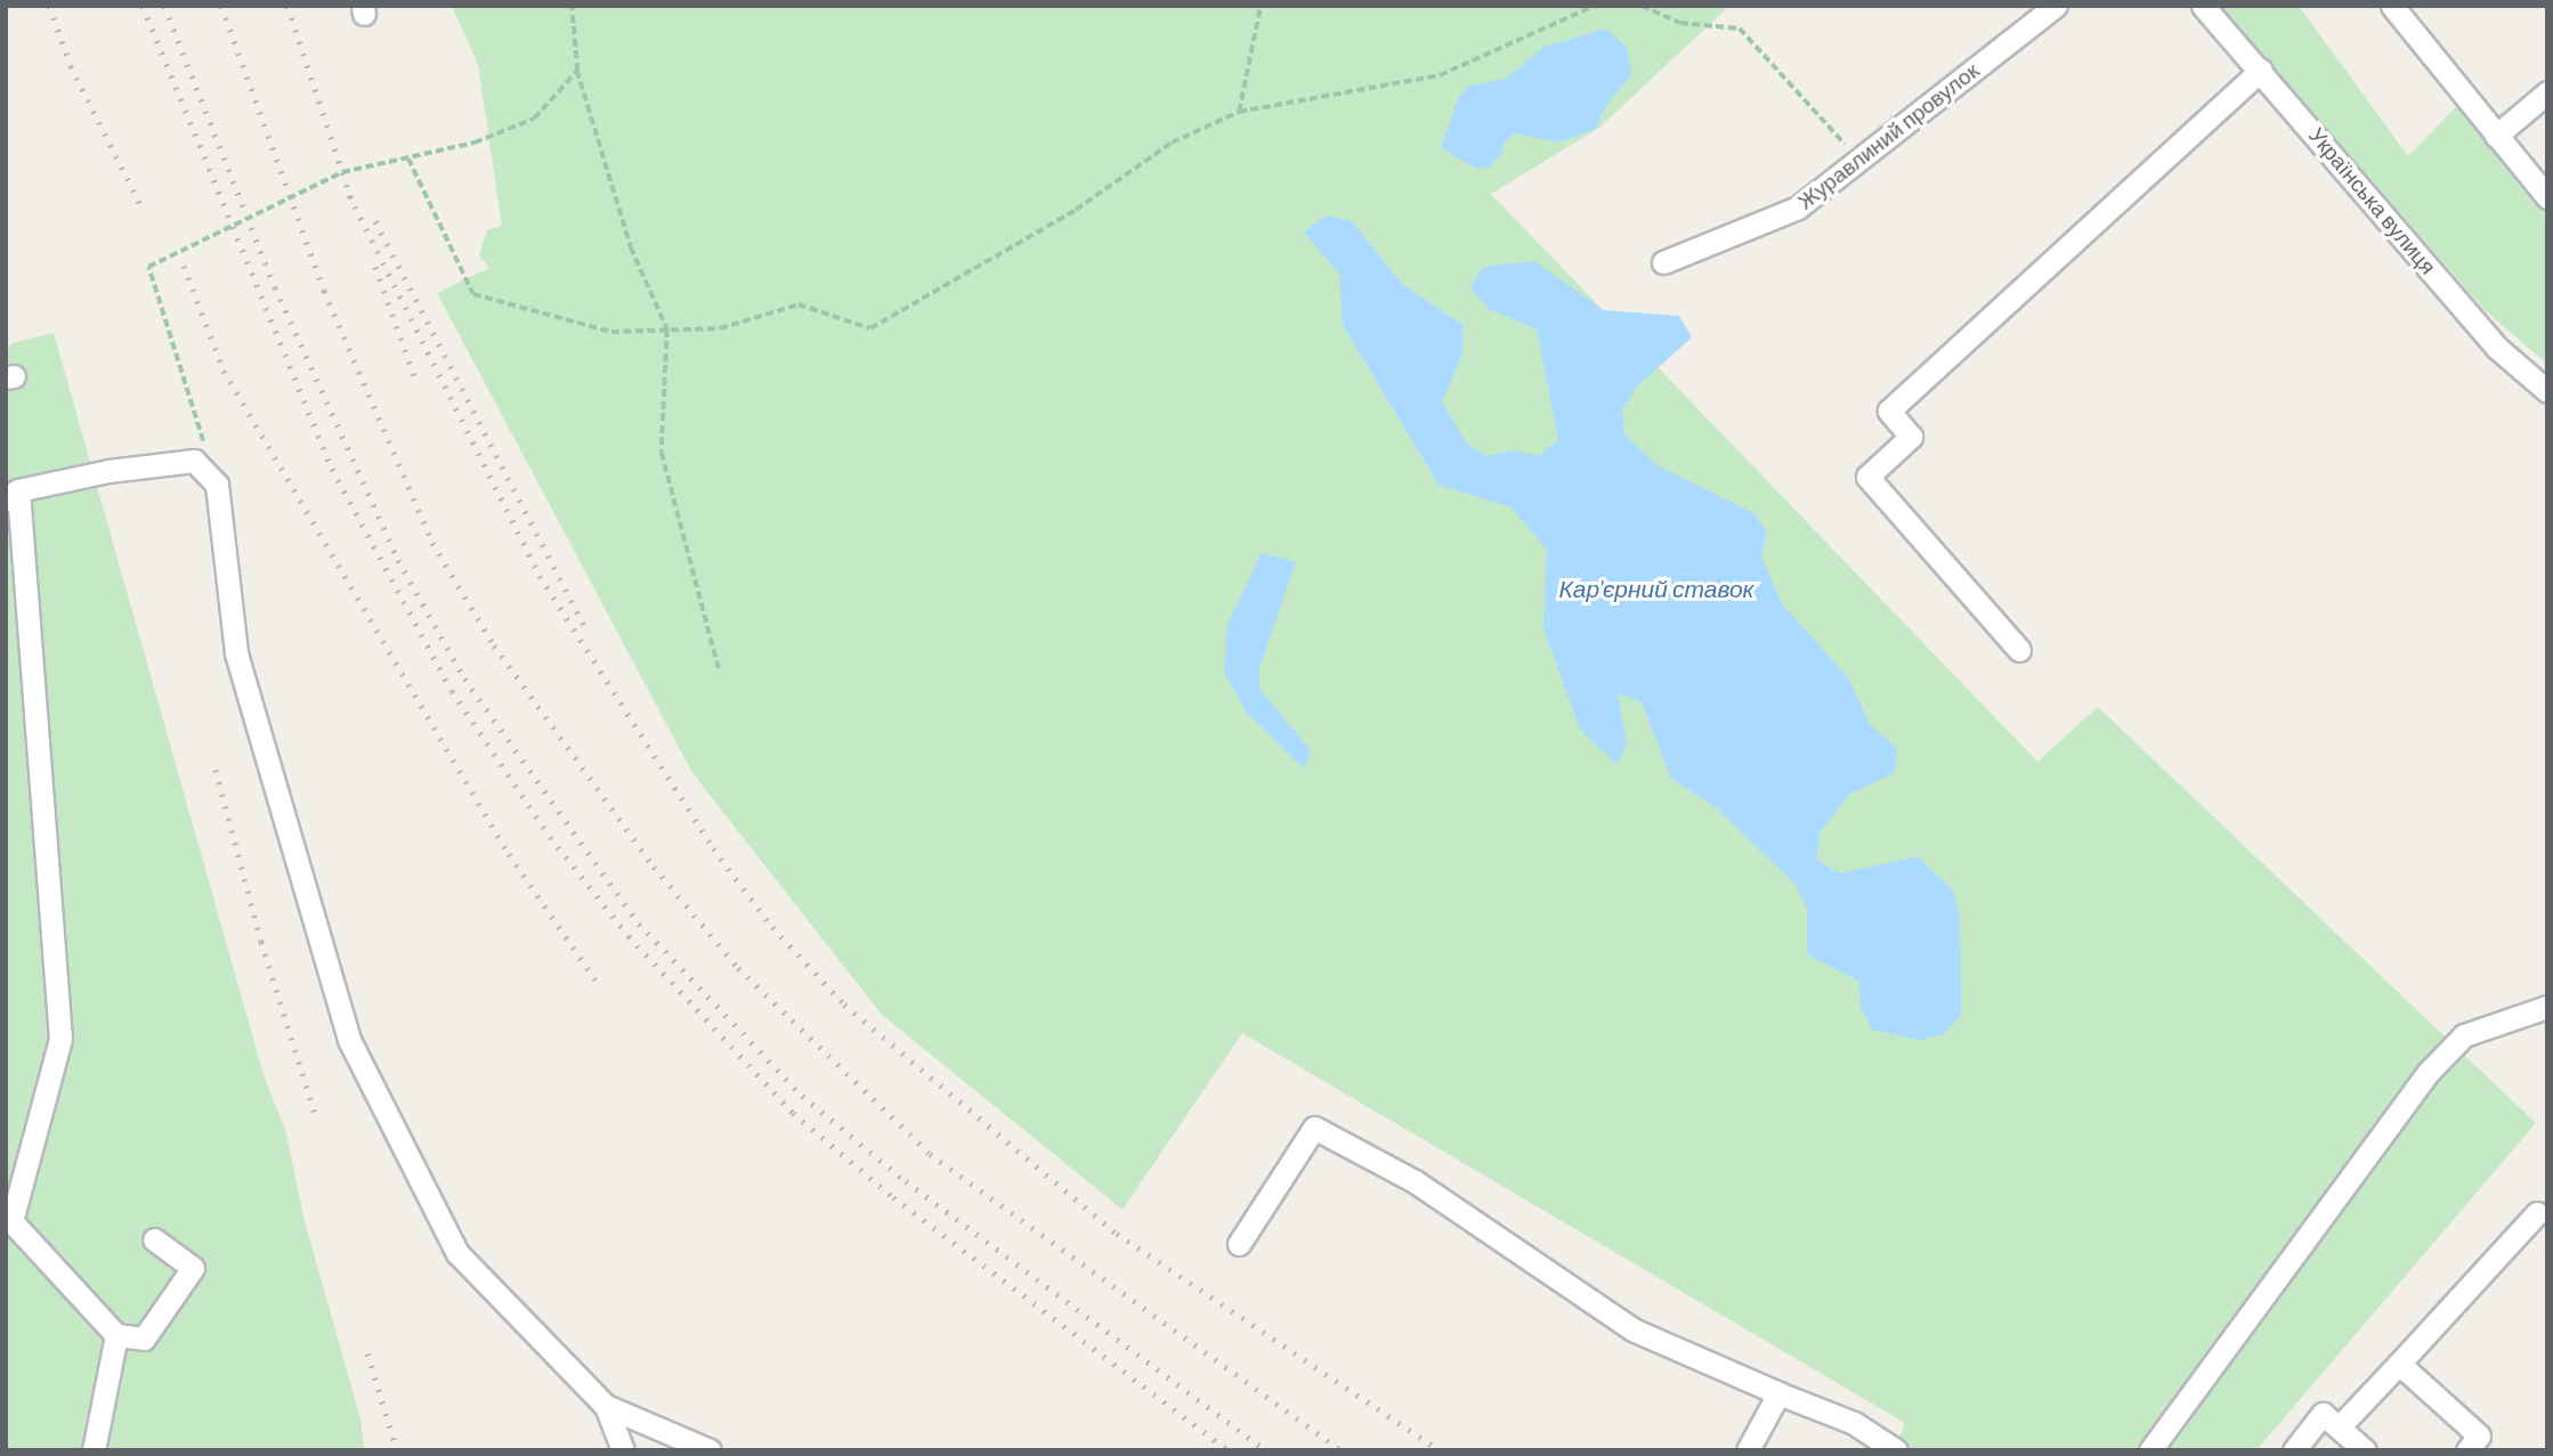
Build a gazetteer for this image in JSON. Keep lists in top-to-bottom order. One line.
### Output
{"streets":{"street":["Журавлиний провулок","Українська вулиця"]},"water":["Кар'єрний ставок"]}
